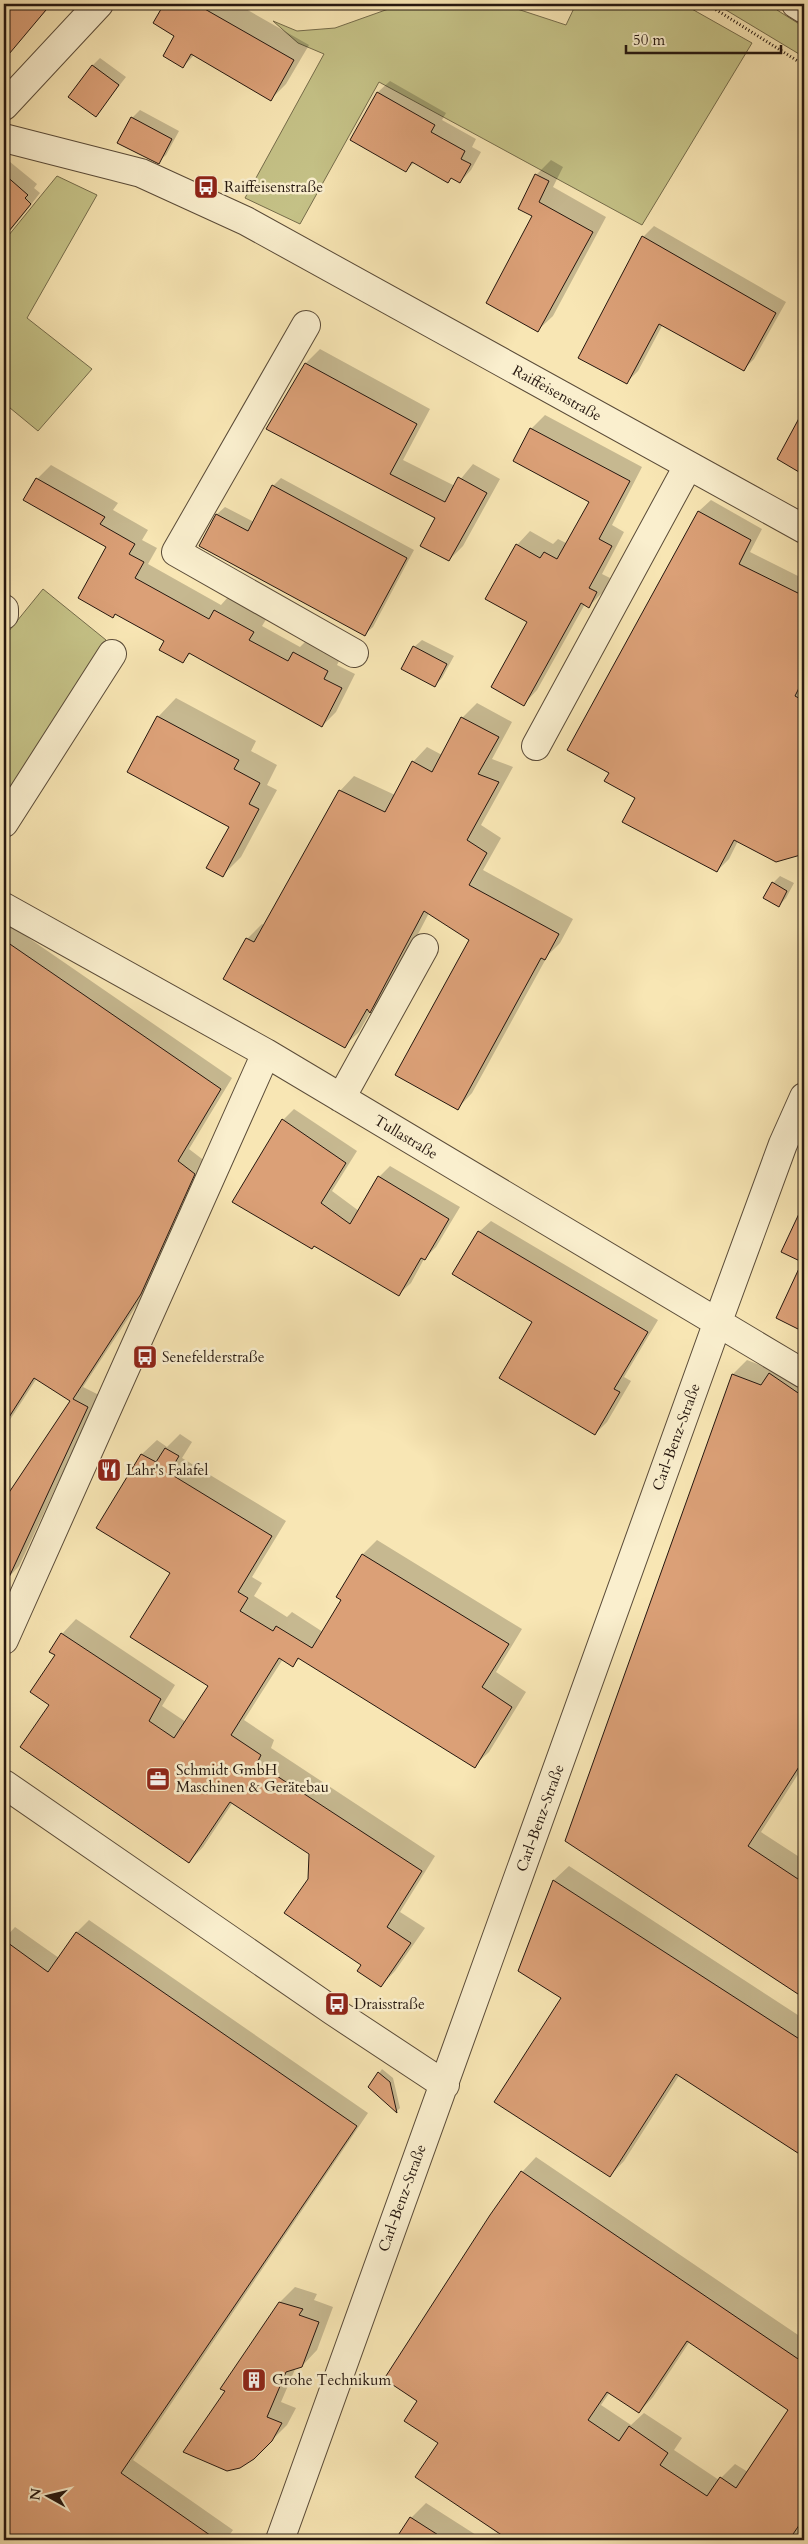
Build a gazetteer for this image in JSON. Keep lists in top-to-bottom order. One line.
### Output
{"streets":{"street":["Raiffeisenstraße","Tullastraße","Carl-Benz-Straße"]},"crossings":[["Tullastraße","Carl-Benz-Straße"]],"places":{"bus stop":["Raiffeisenstraße","Senefelderstraße","Draisstraße"],"restaurant":["Lahr's Falafel"],"office":["Schmidt GmbH Maschinen & Gerätebau"],"building":["Grohe Technikum"]},"scale_bar":"50 m","north":"left"}
